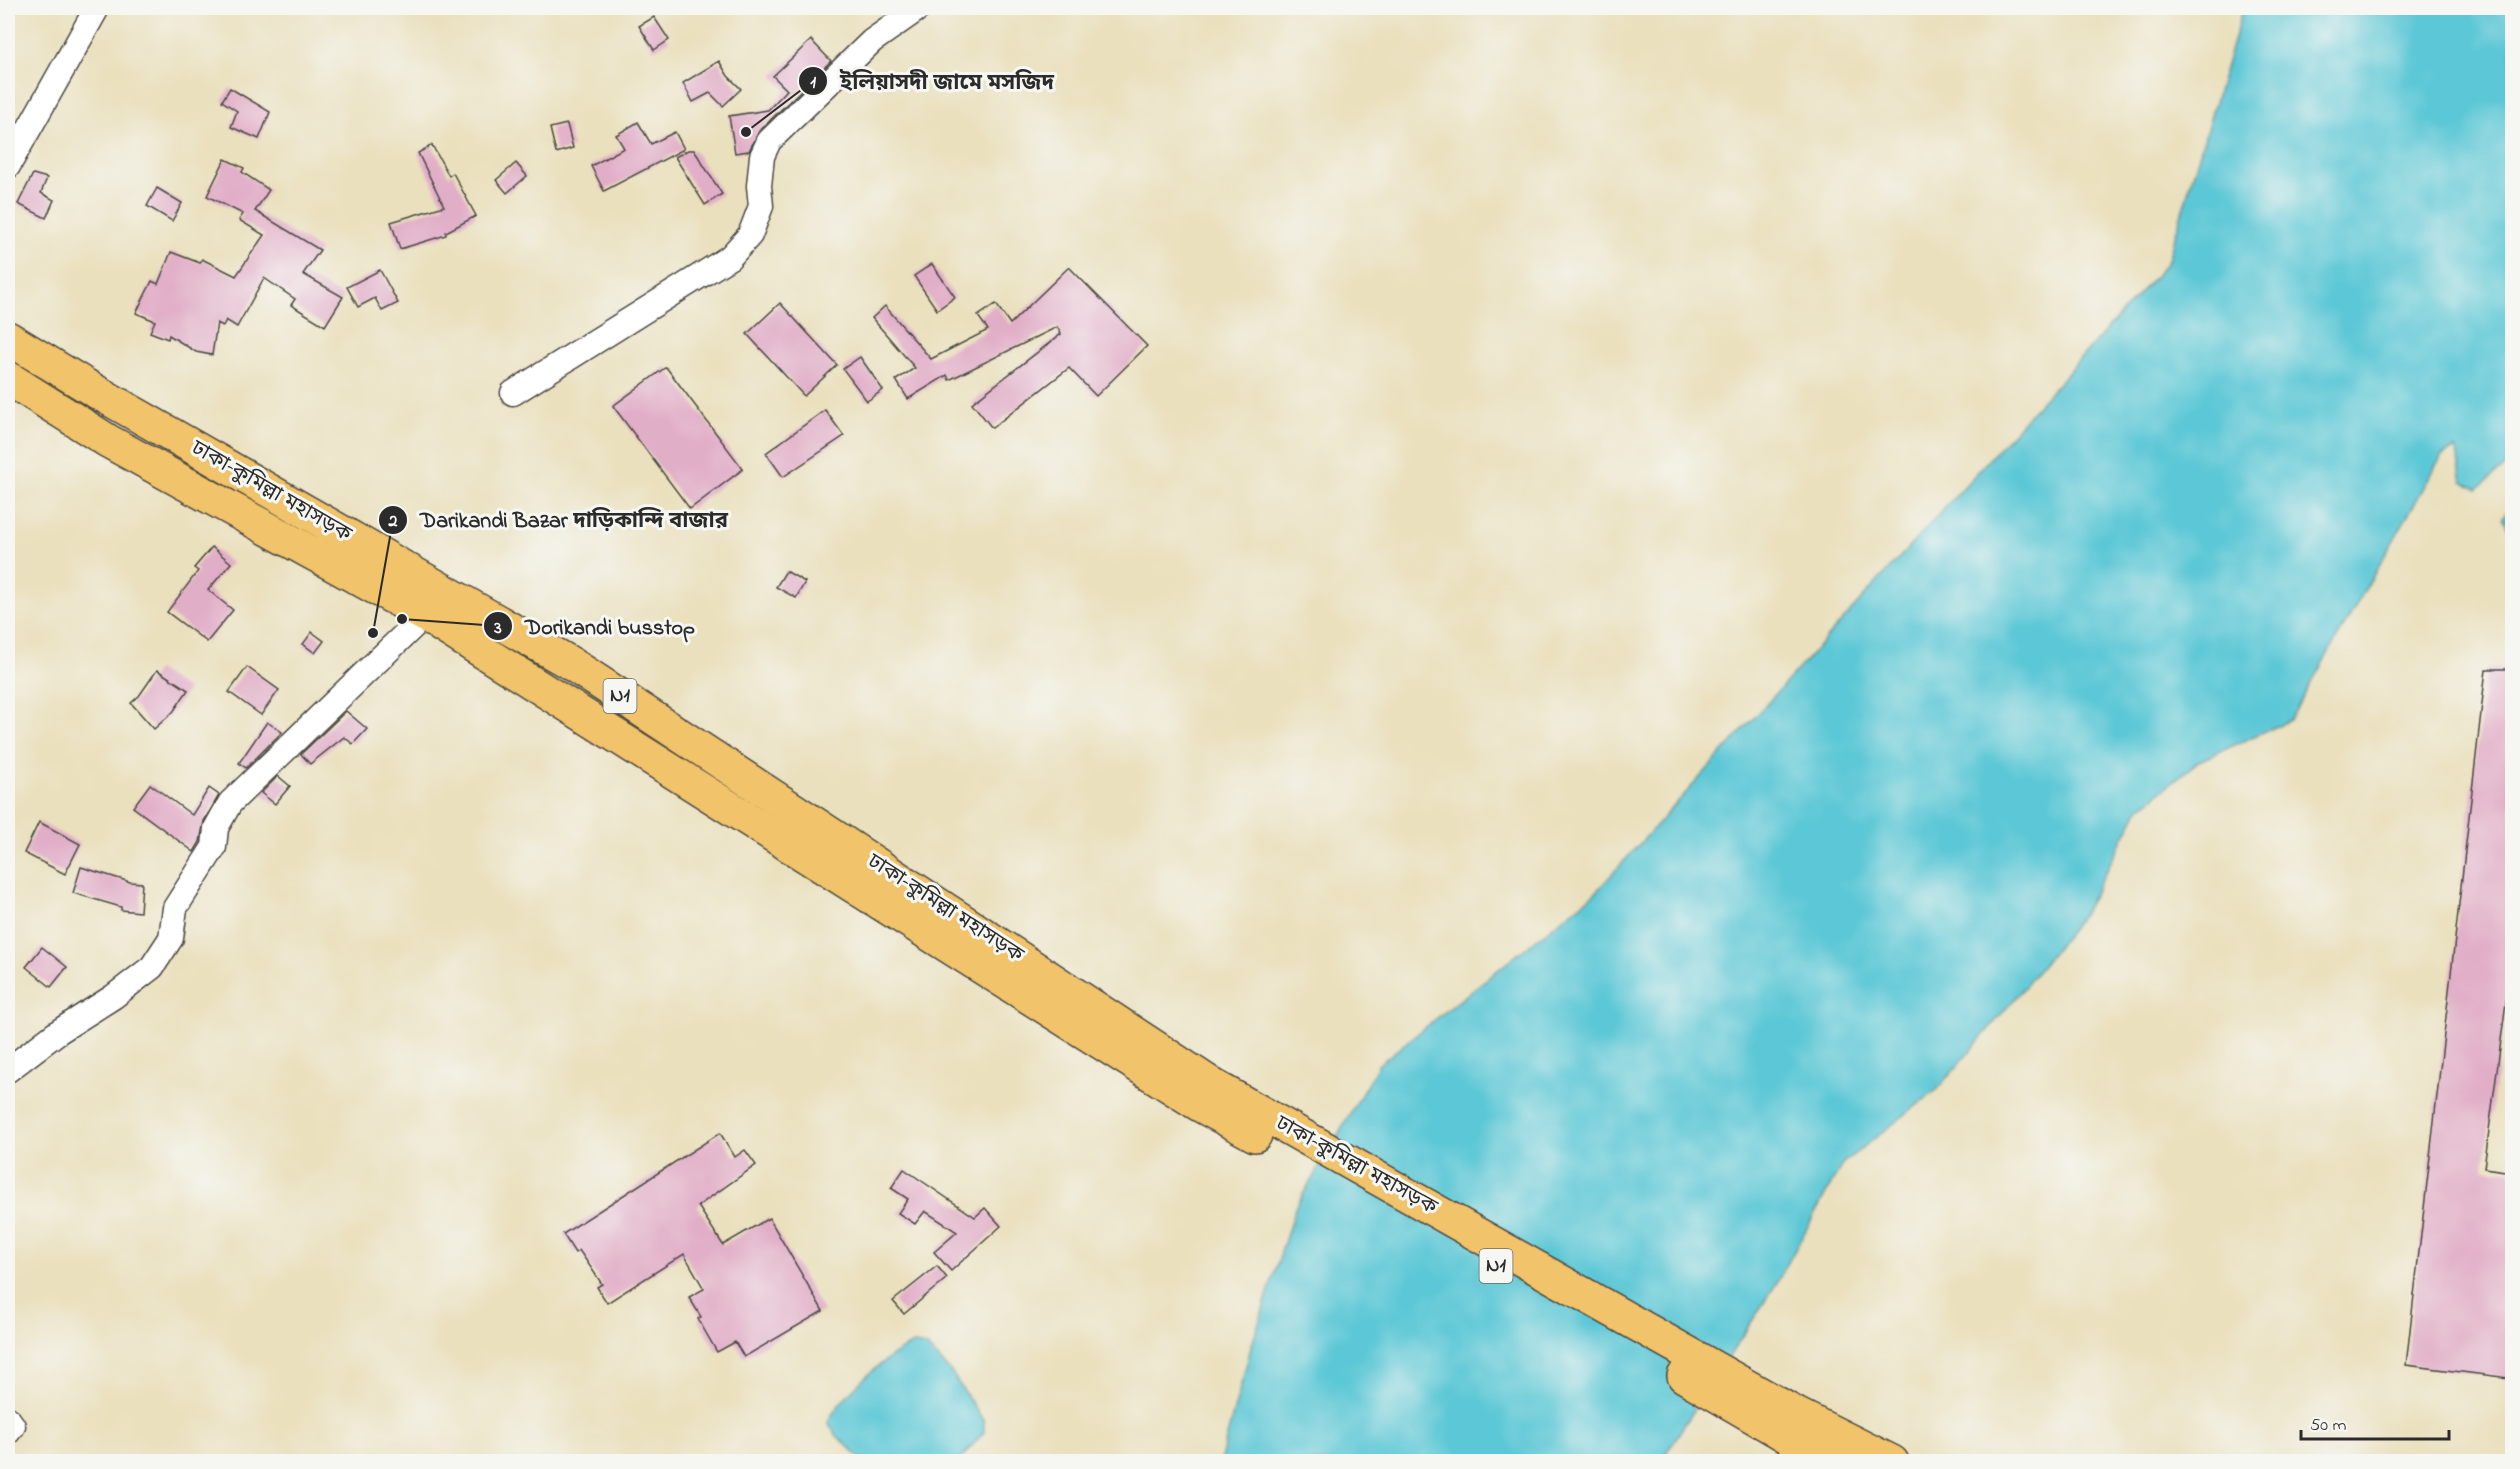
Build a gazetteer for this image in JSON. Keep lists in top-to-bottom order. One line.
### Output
{"streets":{"highway":["ঢাকা–কুমিল্লা মহাসড়ক","N1"]},"places":["ইলিয়াসদী জামে মসজিদ","Dorikandi busstop","Darikandi Bazar দাড়িকান্দি বাজার"],"scale_bar":"50 m"}
